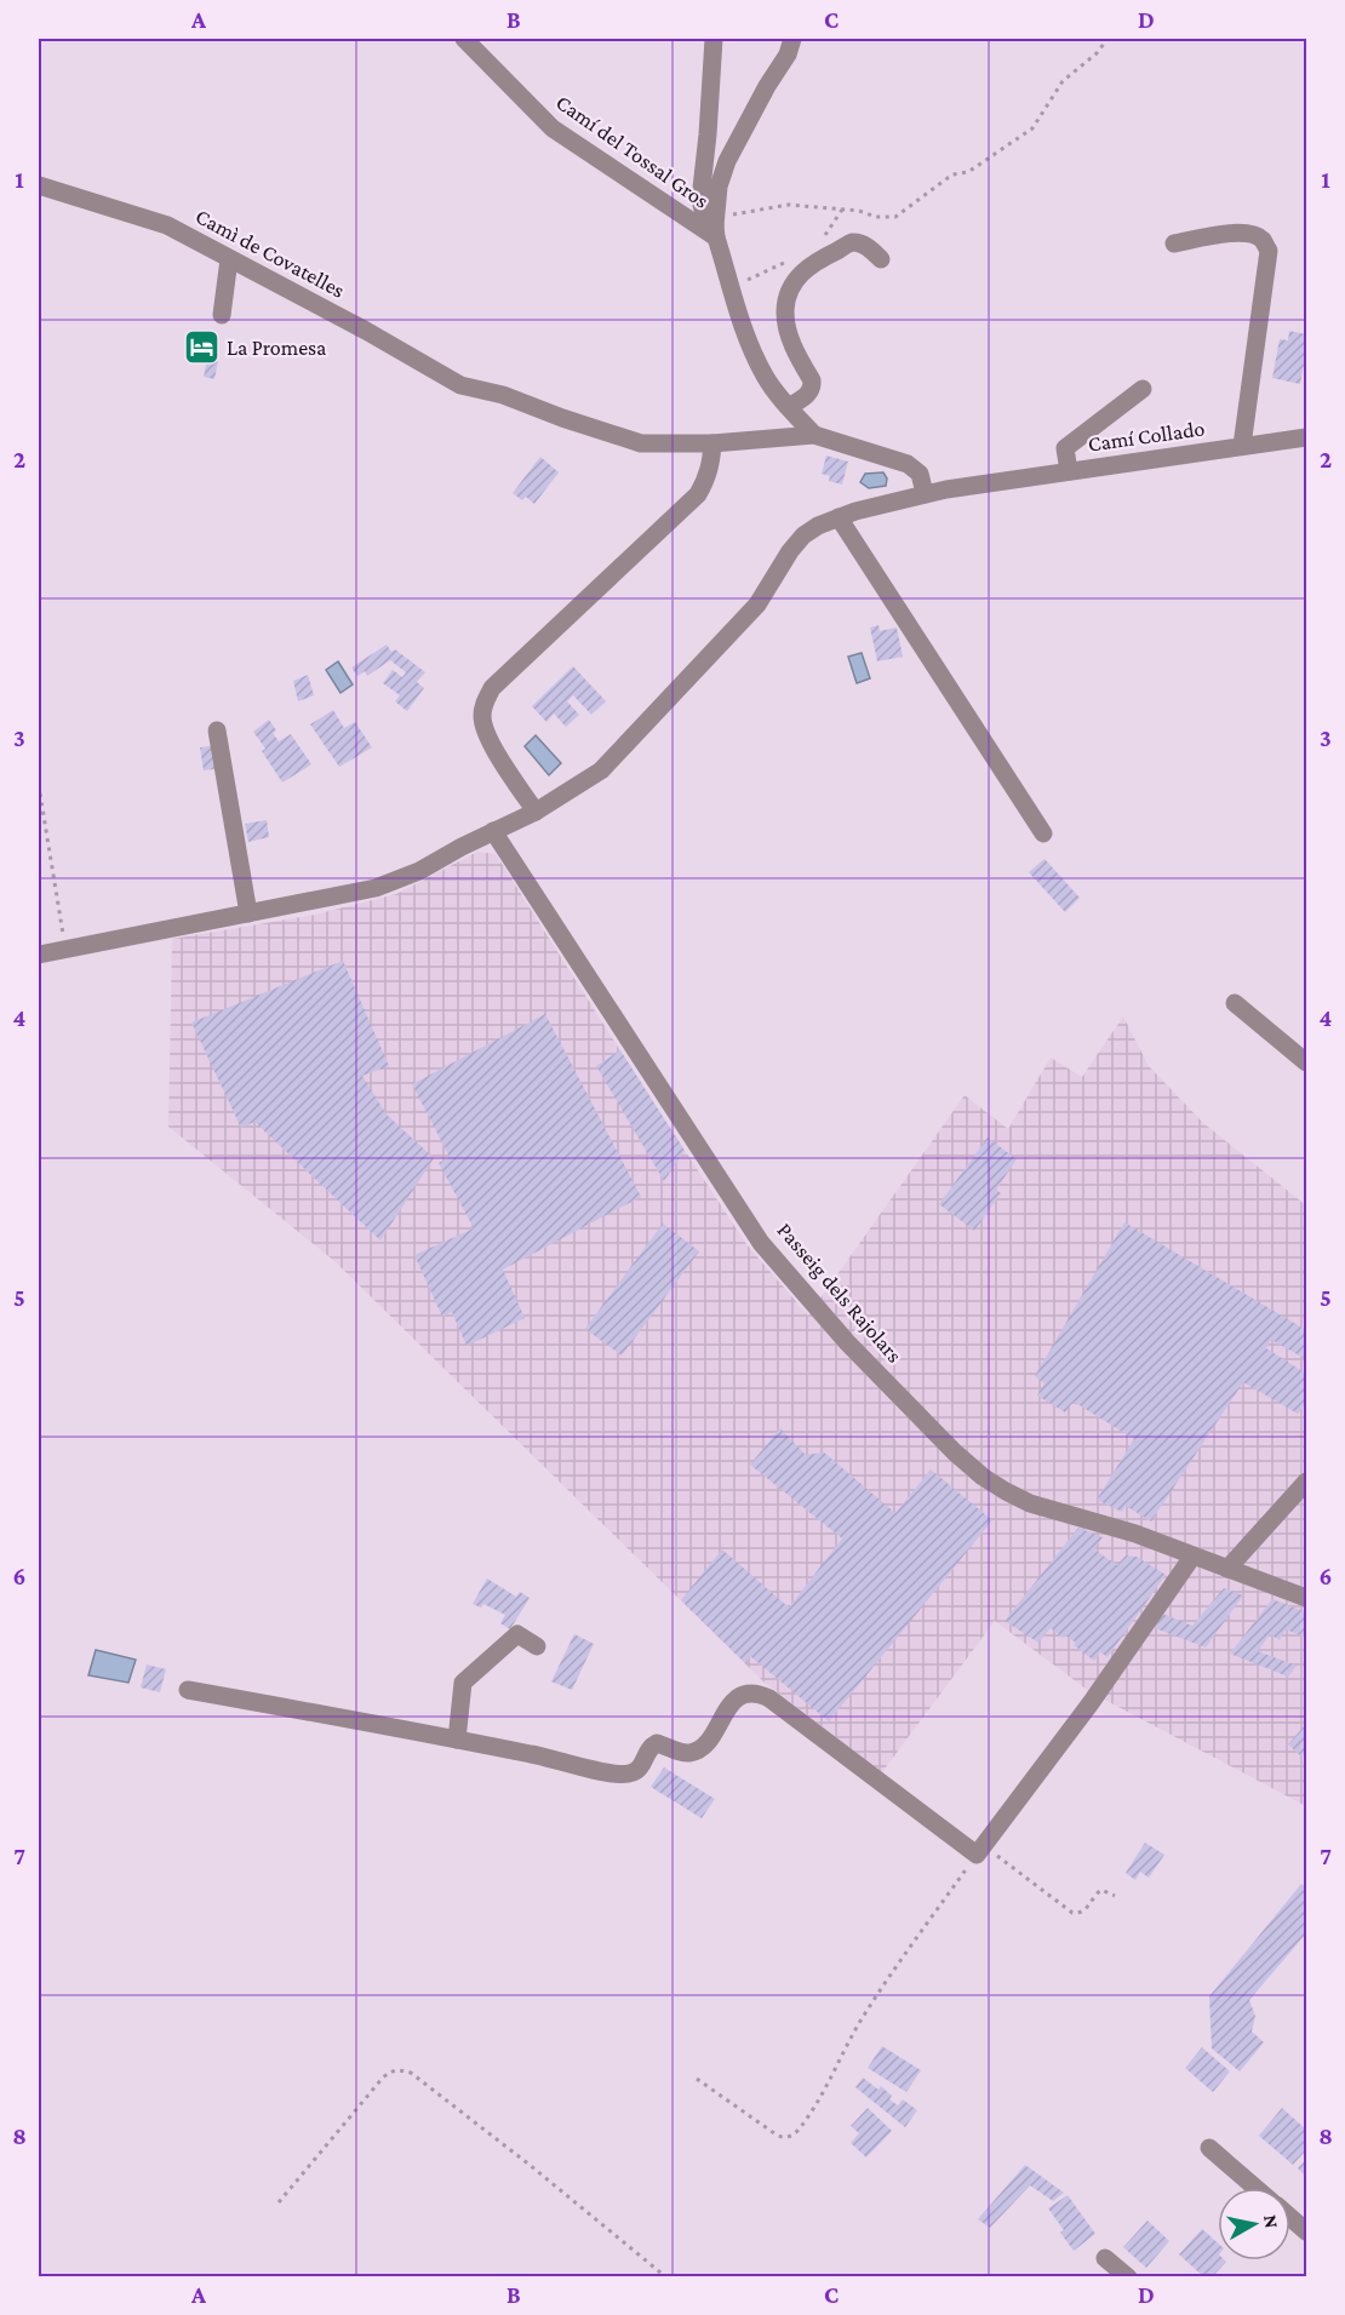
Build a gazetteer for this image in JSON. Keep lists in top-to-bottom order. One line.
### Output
{"streets":{"street":["Camí del Tossal Gros","Camì de Covatelles","Camí Collado","Passeig dels Rajolars"]},"crossings":[["Camí Collado","Passeig dels Rajolars"]],"places":{"hotel":["La Promesa"]},"north":"right","grid":{"columns":["A","B","C","D"],"rows":["1","2","3","4","5","6","7","8"]}}
